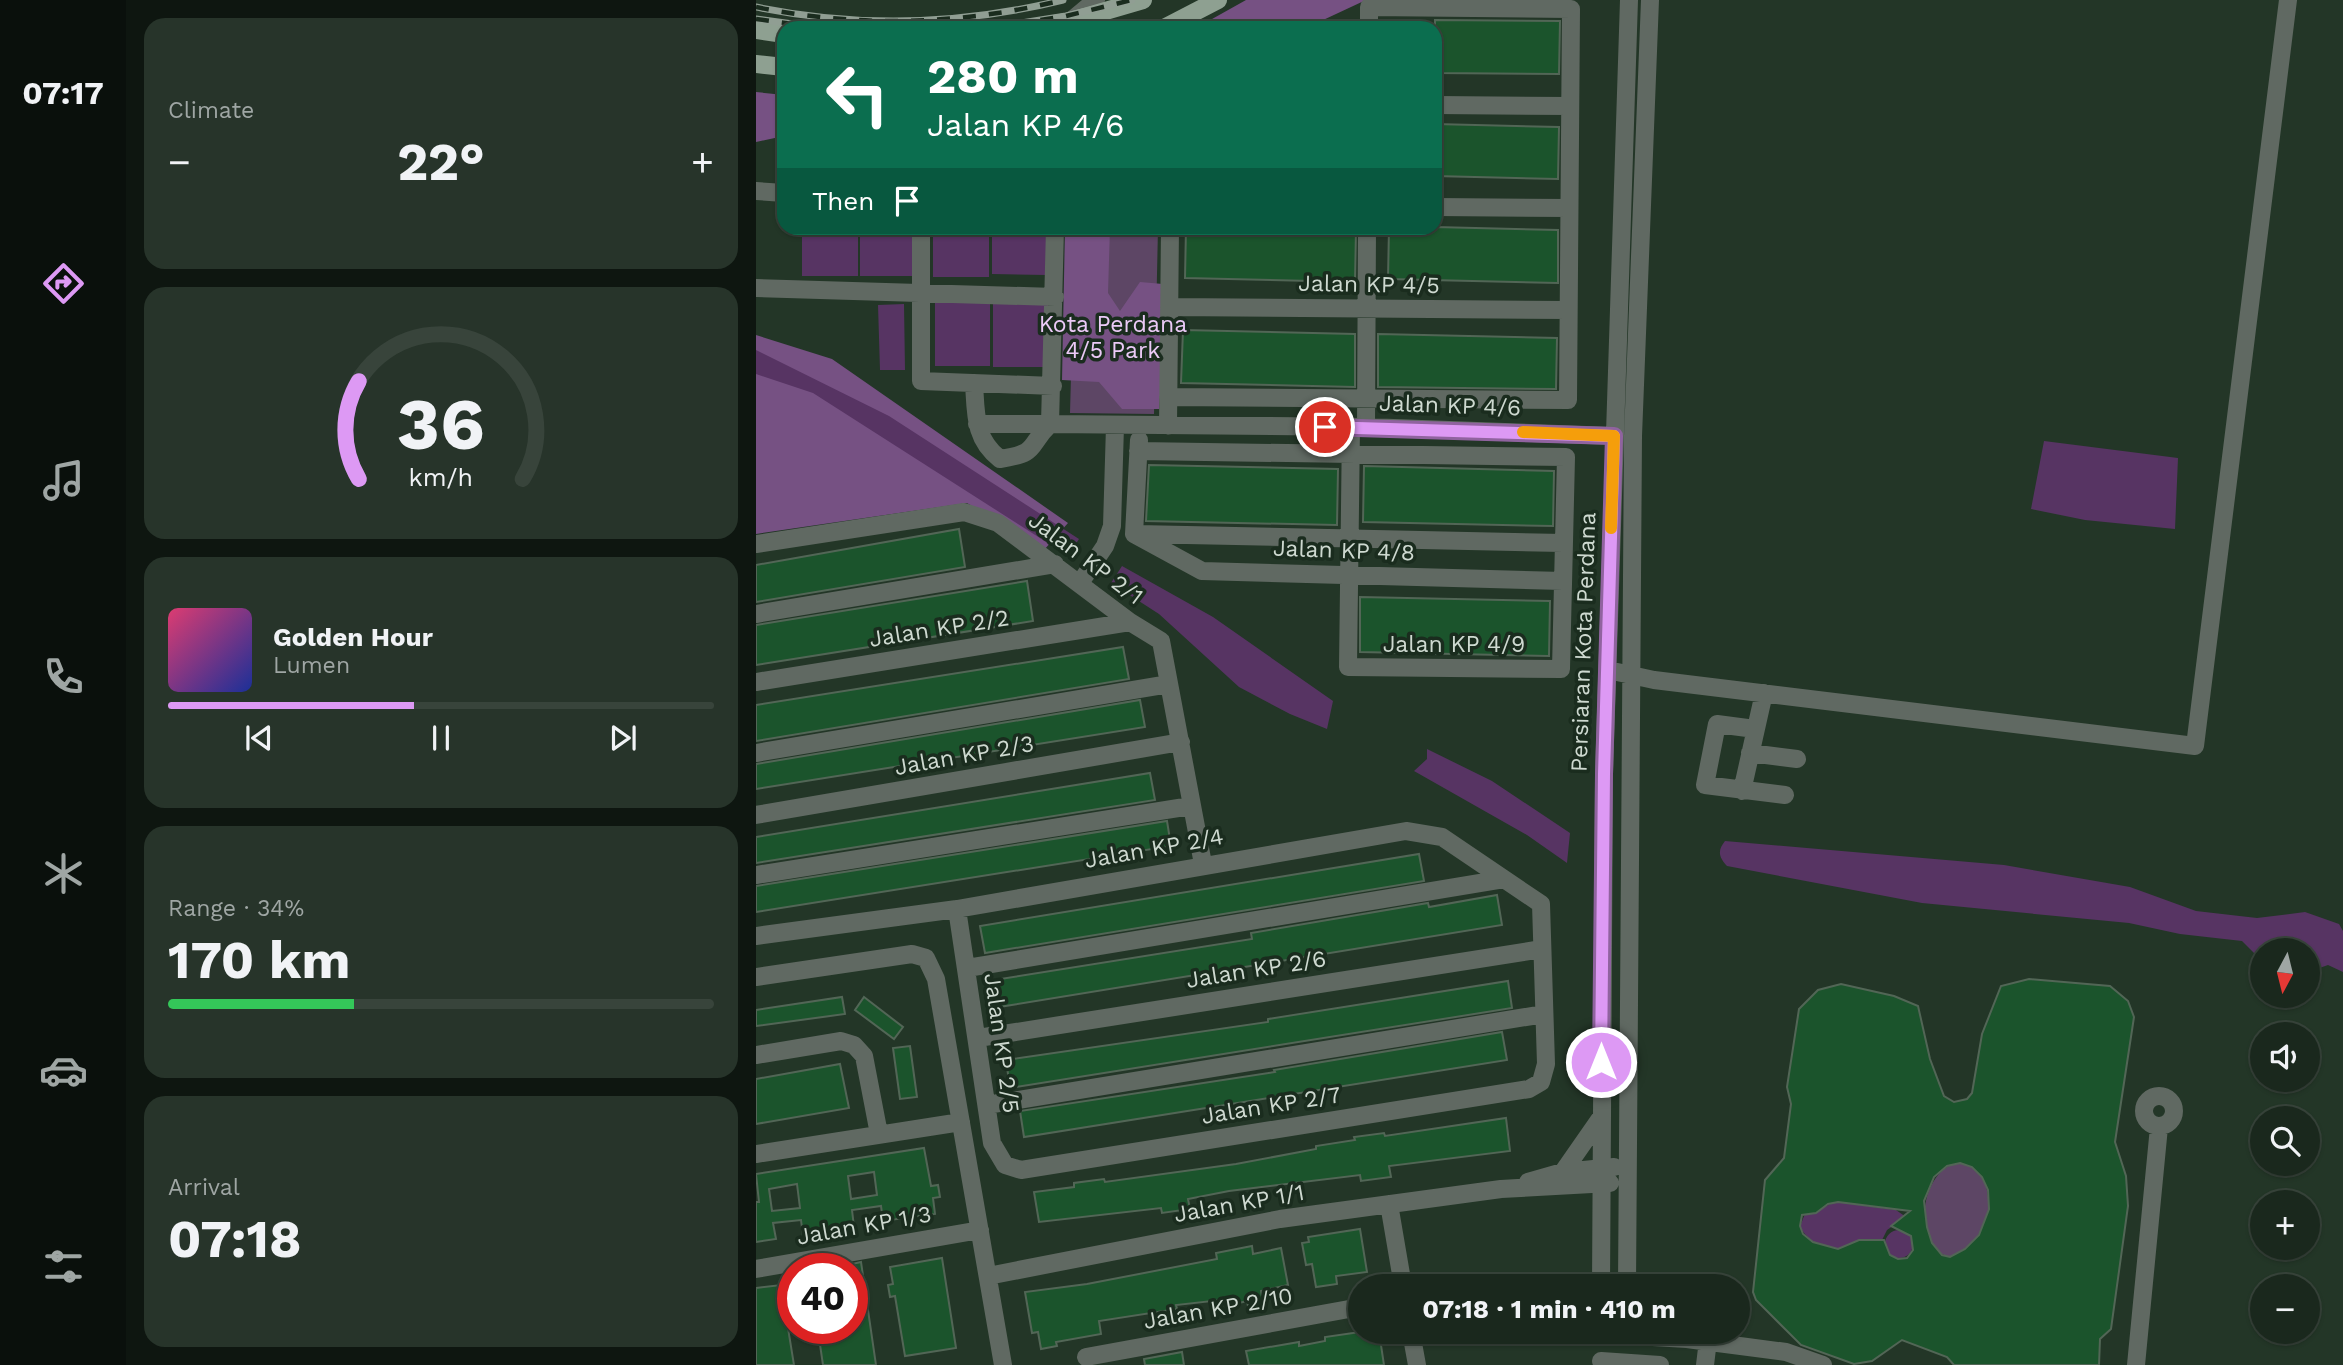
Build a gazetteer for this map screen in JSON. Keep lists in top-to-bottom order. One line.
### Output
{"streets":{"street":["Jalan KP 4/5","Jalan KP 4/6","Jalan KP 4/8","Jalan KP 2/1","Jalan KP 2/2","Persiaran Kota Perdana","Jalan KP 4/9","Jalan KP 2/3","Jalan KP 2/4","Jalan KP 2/6","Jalan KP 2/5","Jalan KP 2/7","Jalan KP 1/1","Jalan KP 1/3","Jalan KP 2/10"]},"crossings":[["Jalan KP 4/5","Jalan KP 4/6"],["Jalan KP 4/6","Persiaran Kota Perdana"],["Jalan KP 4/8","Jalan KP 4/9"],["Jalan KP 2/1","Jalan KP 2/2"],["Jalan KP 2/1","Jalan KP 2/3"],["Jalan KP 2/1","Jalan KP 2/4"],["Persiaran Kota Perdana","Jalan KP 1/1"],["Jalan KP 2/4","Jalan KP 2/6"],["Jalan KP 2/4","Jalan KP 2/5"],["Jalan KP 2/6","Jalan KP 2/5"],["Jalan KP 2/5","Jalan KP 2/7"]],"parks":["Kota Perdana 4/5 Park"],"north":"bottom","page":{"tabs":"07:17","tile":["Climate",["Range · 34%","170 km"],["Arrival","07:18"]],"turn":["280 m","Jalan KP 4/6"],"heat":["−","22°","+"],"then":"Then","song":["Golden Hour","Lumen"],"map_buttons":["+","−"],"limit":"40","trip":"07:18 · 1 min · 410 m","gauge":["36","km/h"]}}
